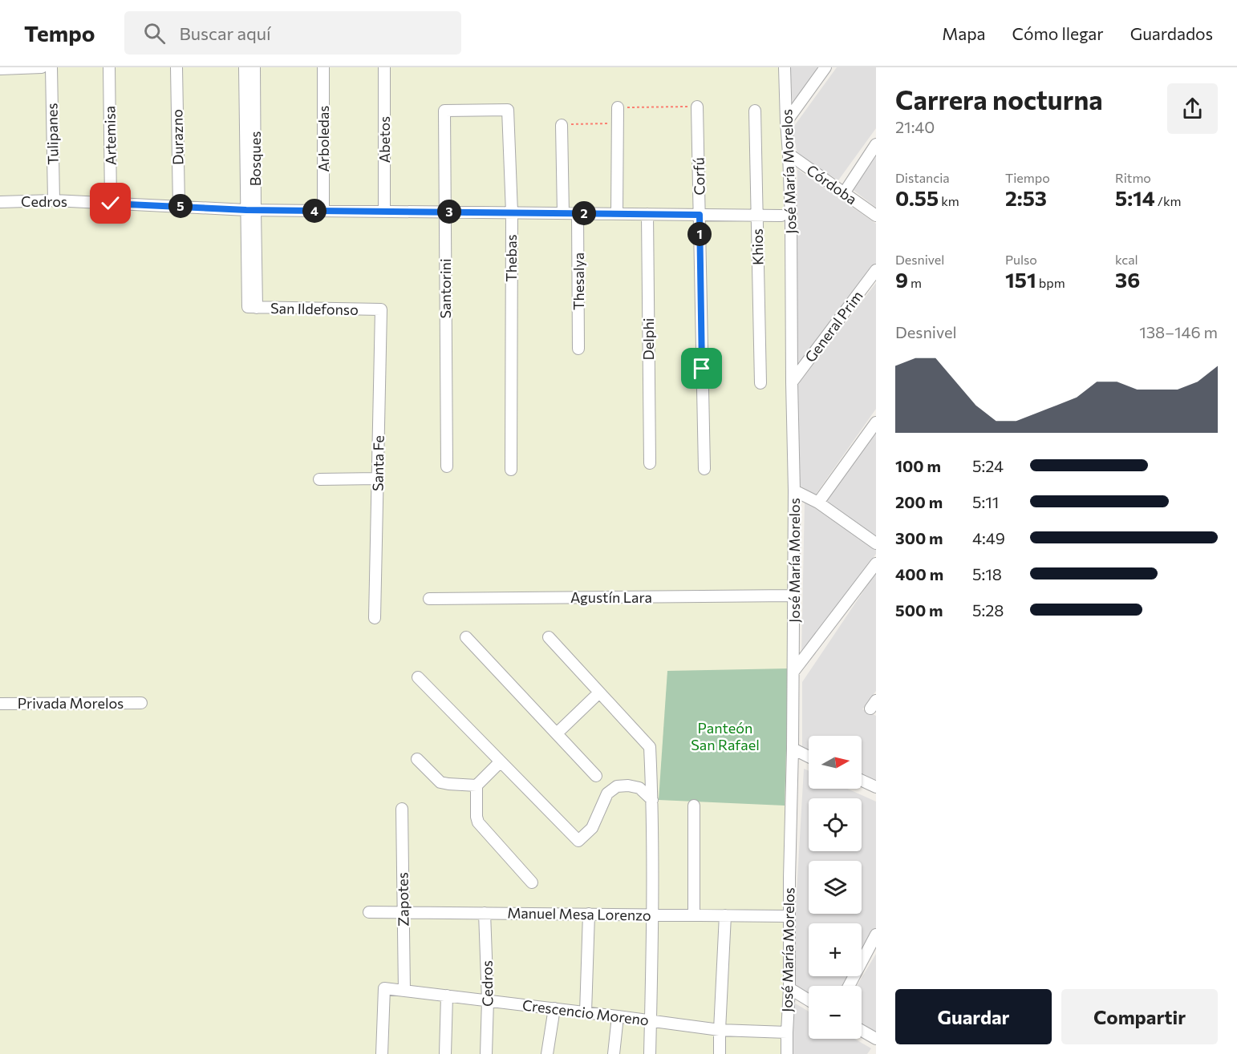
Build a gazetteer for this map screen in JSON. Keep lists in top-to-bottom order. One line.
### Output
{"streets":{"street":["Tulipanes","Artemisa","Durazno","Arboledas","Abetos","Bosques","José María Morelos","Corfú","Córdoba","Cedros","Khios","Thebas","Thesalya","Santorini","San Ildefonso","General Prim","Delphi","Santa Fe","Agustín Lara","Privada Morelos","Zapotes","Manuel Mesa Lorenzo","Crescencio Moreno"]},"crossings":[["Tulipanes","Cedros"],["Artemisa","Cedros"],["Durazno","Cedros"],["Arboledas","Cedros"],["Abetos","Cedros"],["Bosques","Cedros"],["Bosques","San Ildefonso"],["José María Morelos","Córdoba"],["José María Morelos","General Prim"],["José María Morelos","Agustín Lara"],["José María Morelos","Manuel Mesa Lorenzo"],["José María Morelos","Crescencio Moreno"],["Corfú","Cedros"],["Cedros","Khios"],["Cedros","Thebas"],["Cedros","Thesalya"],["Cedros","Santorini"],["Cedros","Delphi"],["Cedros","Manuel Mesa Lorenzo"],["Cedros","Crescencio Moreno"],["Thebas","Santorini"],["San Ildefonso","Santa Fe"],["Zapotes","Manuel Mesa Lorenzo"],["Zapotes","Crescencio Moreno"]],"parks":["Panteón San Rafael"],"north":"right","page":{"header":"Tempo","search":"Buscar aquí","nav":["Mapa","Cómo llegar","Guardados"],"heading":["Carrera nocturna","21:40"],"stats":[["Distancia","0.55 km"],["Tiempo","2:53"],["Ritmo","5:14 /km"],["Desnivel","9 m"],["Pulso","151 bpm"],["kcal","36"]],"pins":["5","4","3","2","1"],"chart":["Desnivel","138–146 m"],"list":[{"name":"100 m","note":"5:24"},{"name":"200 m","note":"5:11"},{"name":"300 m","note":"4:49"},{"name":"400 m","note":"5:18"},{"name":"500 m","note":"5:28"}],"map_buttons":["+","−"],"buttons":["Guardar","Compartir"]}}
